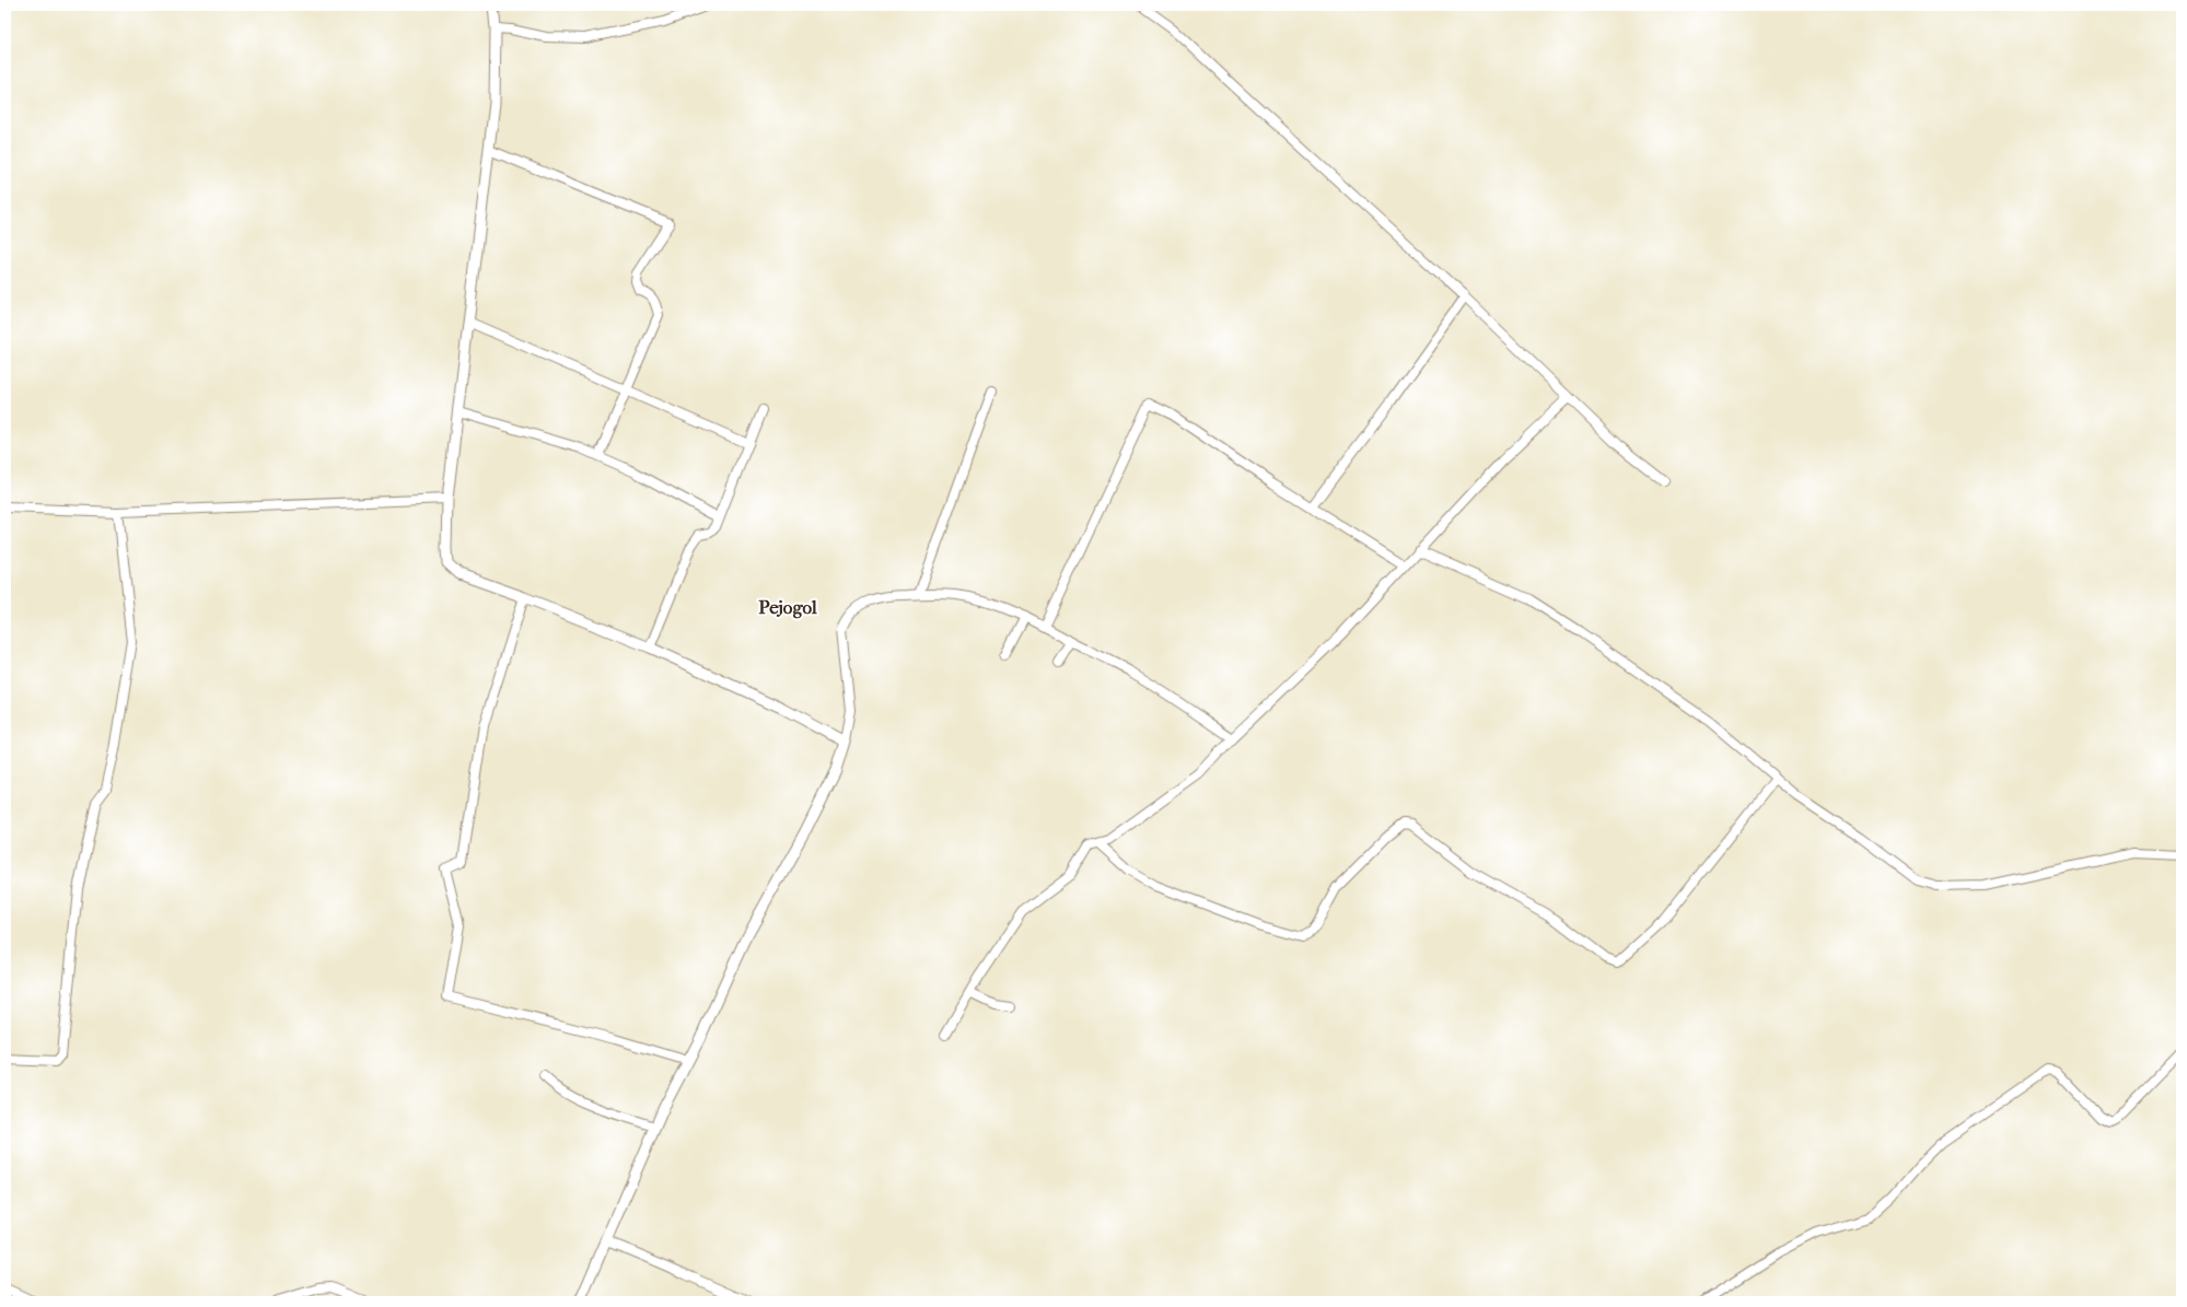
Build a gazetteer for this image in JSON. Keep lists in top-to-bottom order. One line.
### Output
{"districts":["Pejogol"]}
